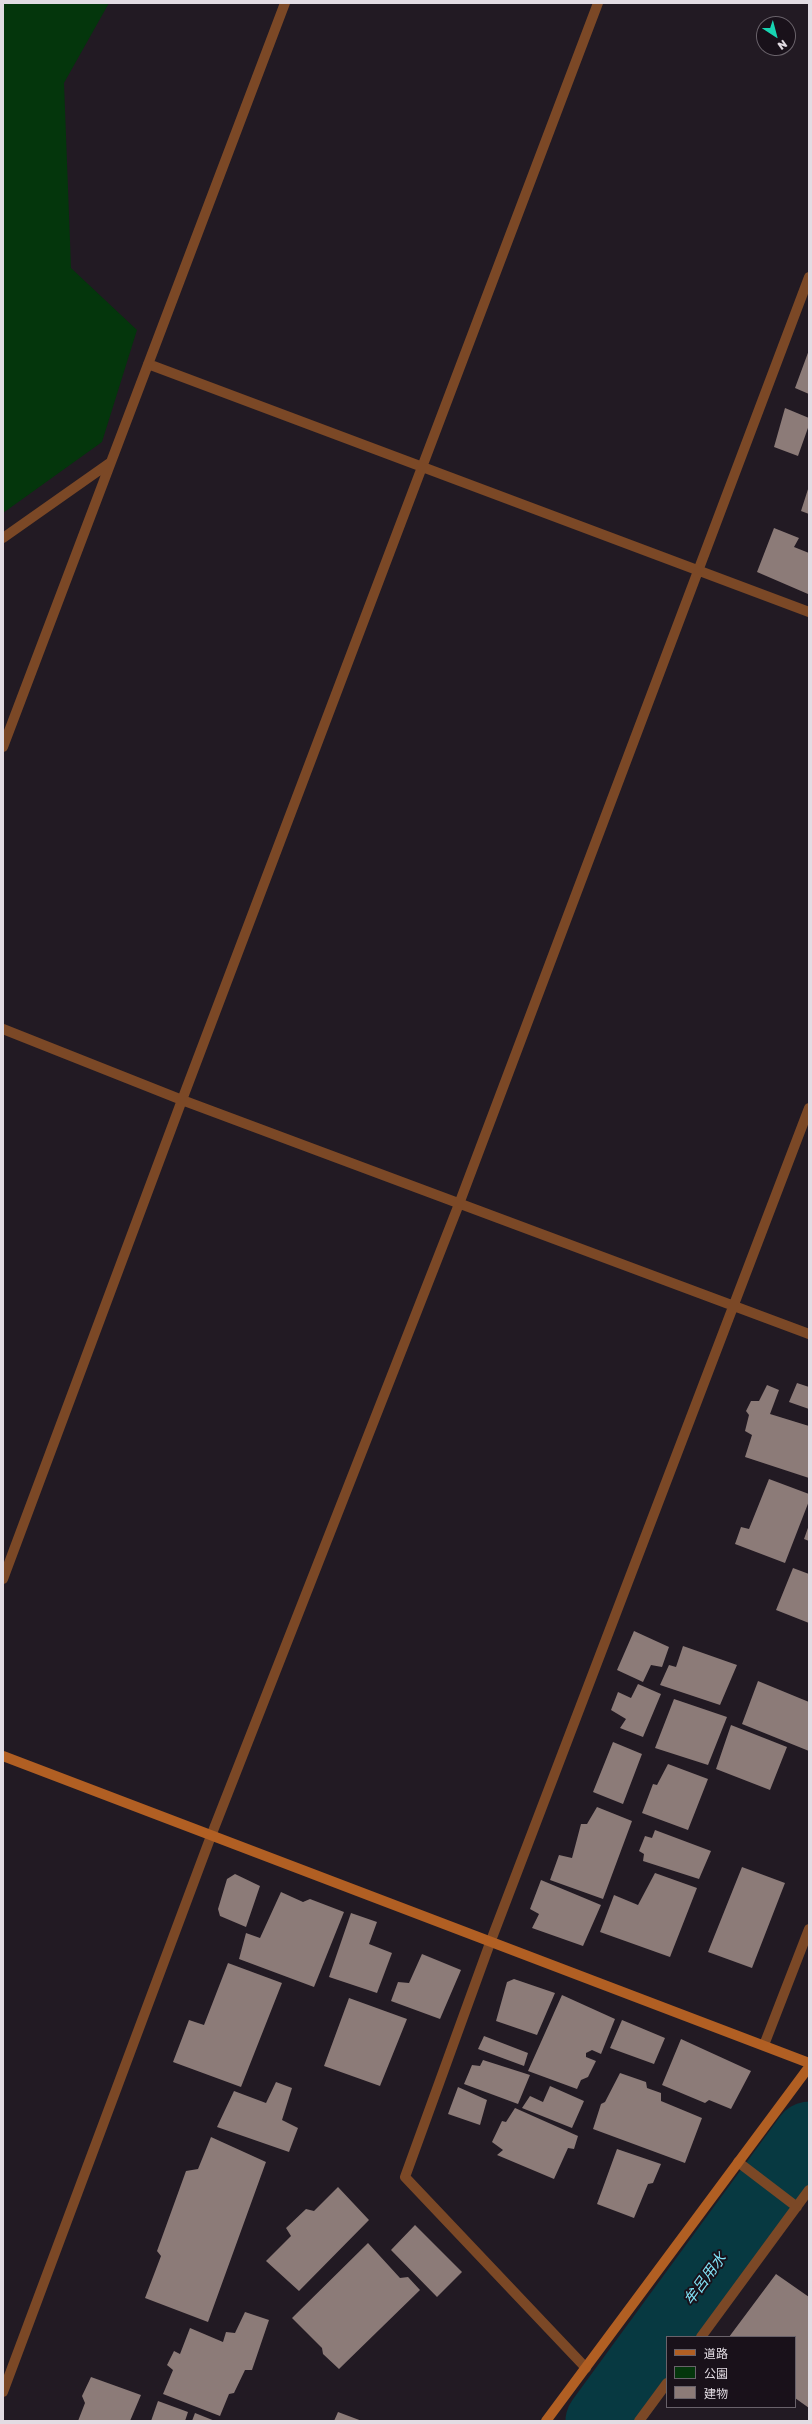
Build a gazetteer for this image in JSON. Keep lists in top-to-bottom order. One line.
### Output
{"water":["牟呂用水"],"legend":["道路","公園","建物"],"north":"bottom right"}
